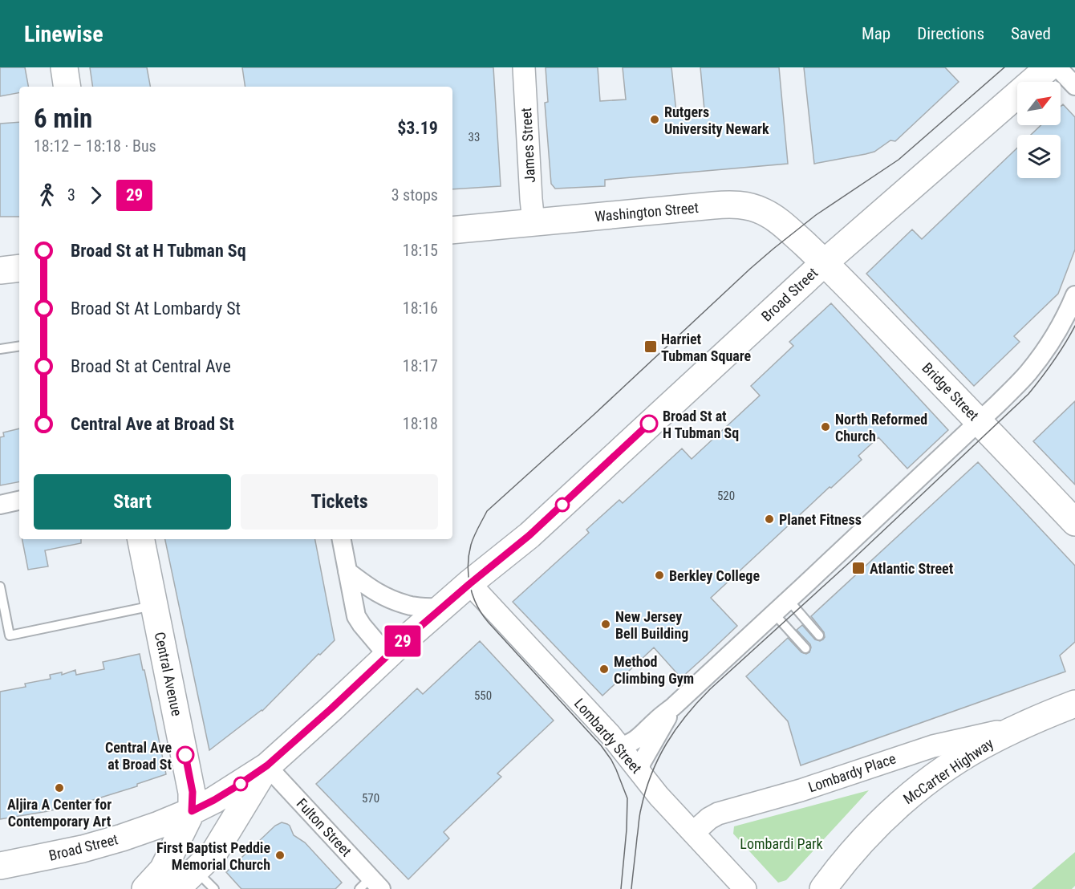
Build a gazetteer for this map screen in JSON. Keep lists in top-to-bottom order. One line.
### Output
{"streets":{"main road":["Washington Street","Broad Street","Bridge Street","Central Avenue","McCarter Highway"],"street":["James Street","Lombardy Street","Lombardy Place","Fulton Street"]},"crossings":[["James Street","Washington Street"],["Washington Street","Broad Street"],["Washington Street","Bridge Street"],["Broad Street","Bridge Street"],["Broad Street","Central Avenue"],["Broad Street","Lombardy Street"],["Broad Street","Fulton Street"],["Lombardy Street","Lombardy Place"],["McCarter Highway","Lombardy Place"]],"parks":["Lombardi Park"],"places":{"other":["Rutgers University Newark","Broad St at H Tubman Sq","North Reformed Church","Planet Fitness","Berkley College","New Jersey Bell Building","Method Climbing Gym","Central Ave at Broad St","Aljira A Center for Contemporary Art","First Baptist Peddie Memorial Church"],"transit":["Harriet Tubman Square","Atlantic Street"]},"lines":["bus line 29"],"house_numbers":["33","520","550","570"],"north":"top right","page":{"header":"Linewise","nav":["Map","Directions","Saved"],"on_map":"29","heading":["6 min","18:12 – 18:18 · Bus","$3.19"],"legs":["3","29","3 stops"],"list":[{"name":"Broad St at H Tubman Sq","value":"18:15"},{"name":"Broad St At Lombardy St","value":"18:16"},{"name":"Broad St at Central Ave","value":"18:17"},{"name":"Central Ave at Broad St","value":"18:18"}],"buttons":["Start","Tickets"]}}
